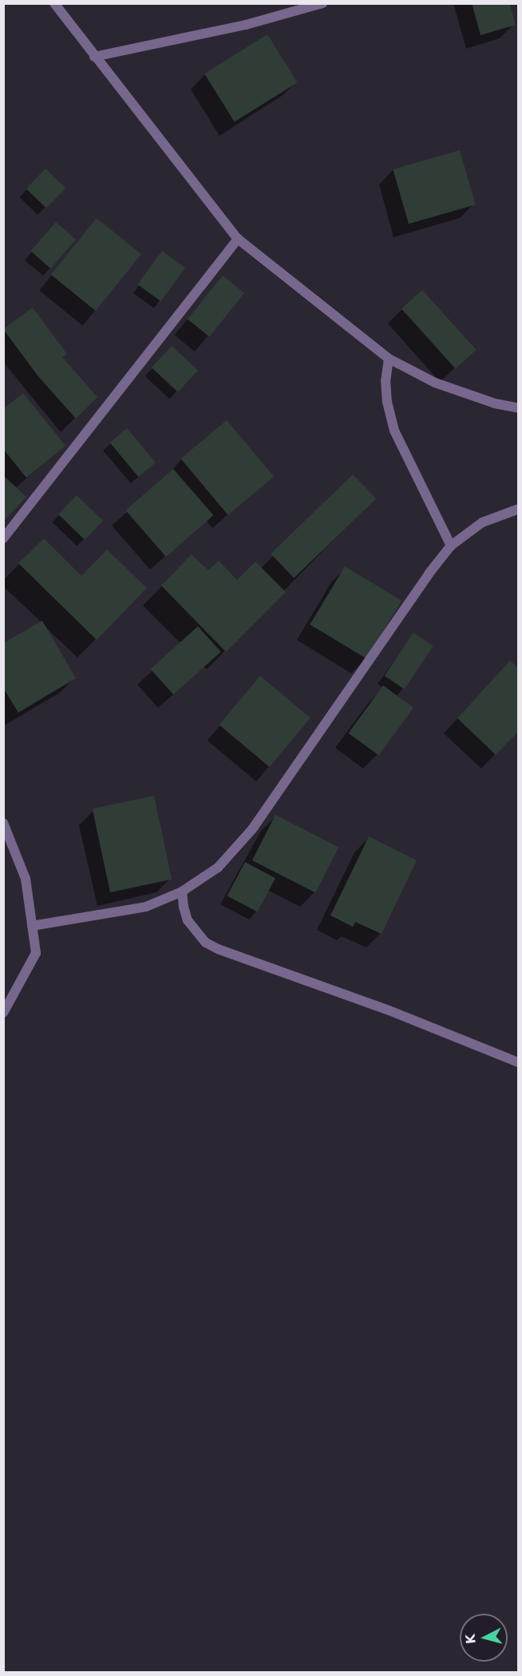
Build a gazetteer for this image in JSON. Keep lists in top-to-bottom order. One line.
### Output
{"north":"left"}
